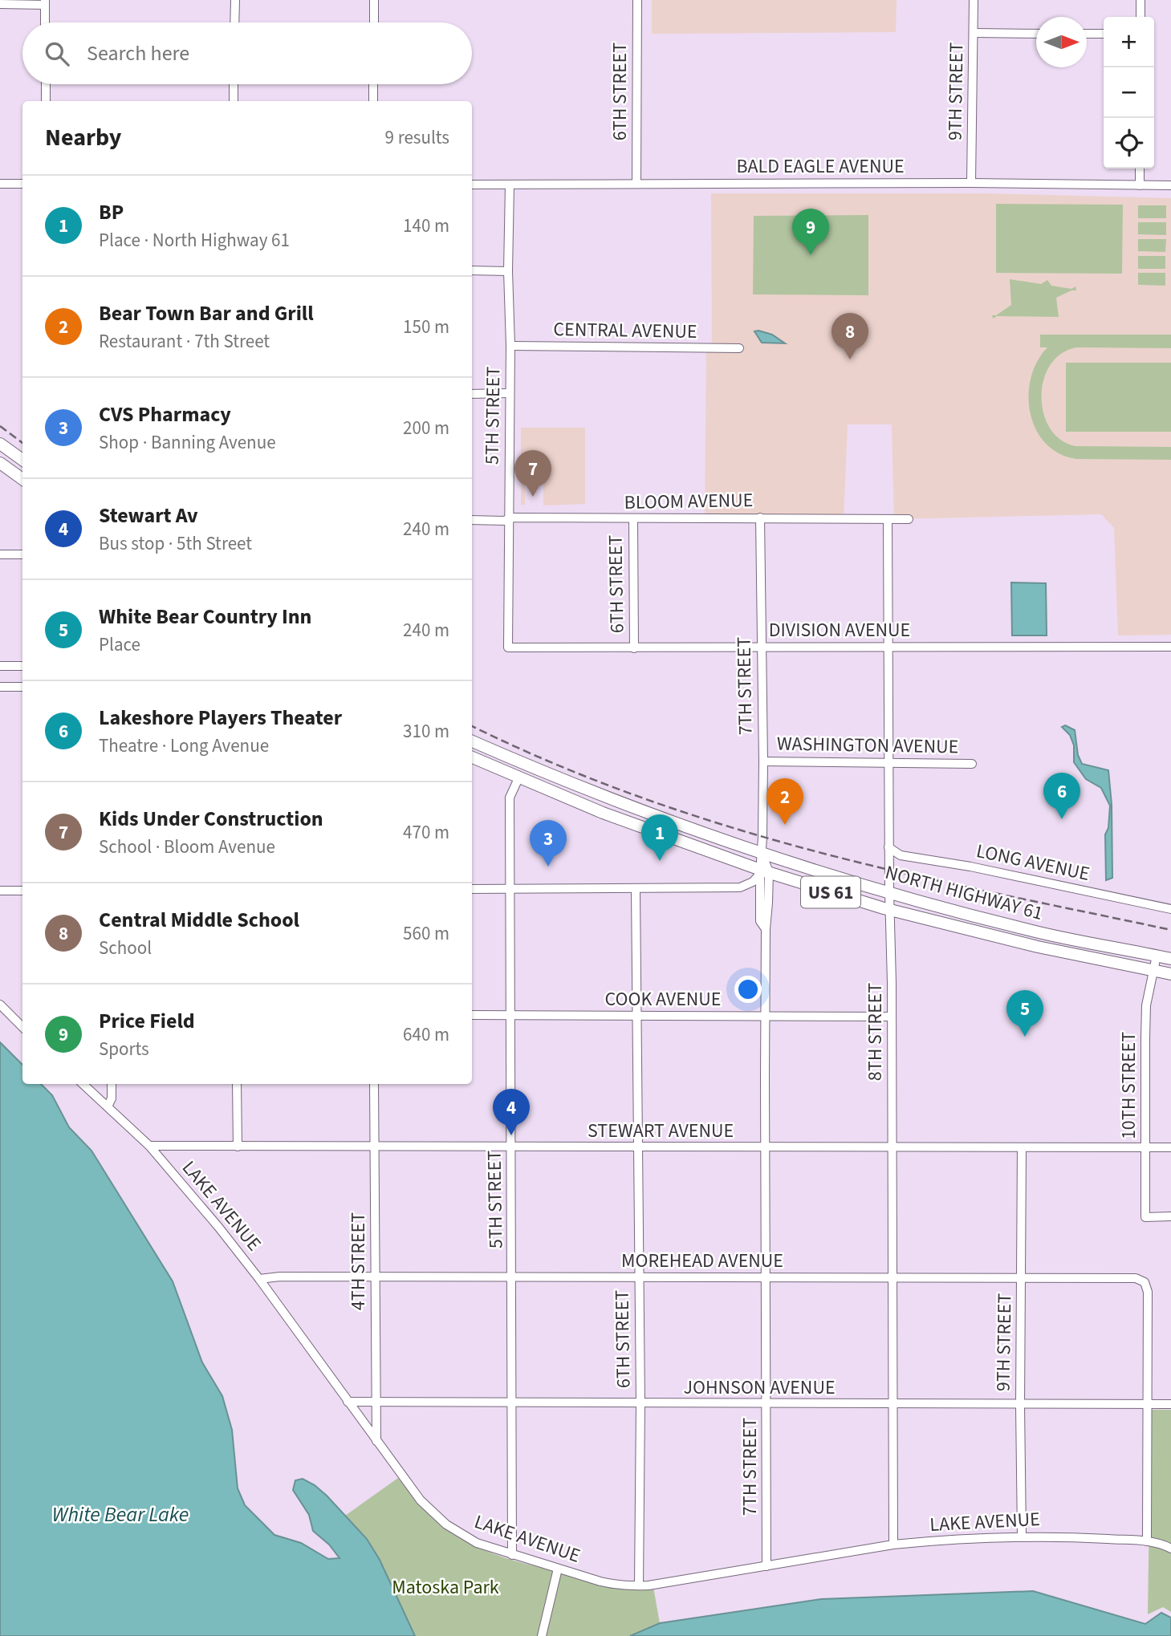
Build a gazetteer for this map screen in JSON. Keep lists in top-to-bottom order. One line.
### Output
{"streets":{"main road":["US 61","NORTH HIGHWAY 61"],"street":["6TH STREET","9TH STREET","BALD EAGLE AVENUE","CENTRAL AVENUE","5TH STREET","BLOOM AVENUE","DIVISION AVENUE","7TH STREET","WASHINGTON AVENUE","LONG AVENUE","COOK AVENUE","8TH STREET","10TH STREET","STEWART AVENUE","LAKE AVENUE","MOREHEAD AVENUE","4TH STREET","JOHNSON AVENUE"]},"crossings":[["6TH STREET","BALD EAGLE AVENUE"],["6TH STREET","BLOOM AVENUE"],["6TH STREET","DIVISION AVENUE"],["6TH STREET","COOK AVENUE"],["6TH STREET","STEWART AVENUE"],["6TH STREET","LAKE AVENUE"],["6TH STREET","MOREHEAD AVENUE"],["6TH STREET","JOHNSON AVENUE"],["9TH STREET","BALD EAGLE AVENUE"],["9TH STREET","STEWART AVENUE"],["9TH STREET","LAKE AVENUE"],["9TH STREET","MOREHEAD AVENUE"],["9TH STREET","JOHNSON AVENUE"],["BALD EAGLE AVENUE","5TH STREET"],["CENTRAL AVENUE","5TH STREET"],["5TH STREET","BLOOM AVENUE"],["5TH STREET","DIVISION AVENUE"],["5TH STREET","NORTH HIGHWAY 61"],["5TH STREET","COOK AVENUE"],["5TH STREET","STEWART AVENUE"],["5TH STREET","LAKE AVENUE"],["5TH STREET","MOREHEAD AVENUE"],["5TH STREET","JOHNSON AVENUE"],["BLOOM AVENUE","7TH STREET"],["BLOOM AVENUE","8TH STREET"],["DIVISION AVENUE","7TH STREET"],["DIVISION AVENUE","8TH STREET"],["7TH STREET","WASHINGTON AVENUE"],["7TH STREET","NORTH HIGHWAY 61"],["7TH STREET","COOK AVENUE"],["7TH STREET","STEWART AVENUE"],["7TH STREET","LAKE AVENUE"],["7TH STREET","MOREHEAD AVENUE"],["7TH STREET","JOHNSON AVENUE"],["WASHINGTON AVENUE","8TH STREET"],["LONG AVENUE","8TH STREET"],["NORTH HIGHWAY 61","8TH STREET"],["NORTH HIGHWAY 61","10TH STREET"],["COOK AVENUE","8TH STREET"],["8TH STREET","STEWART AVENUE"],["8TH STREET","LAKE AVENUE"],["8TH STREET","MOREHEAD AVENUE"],["8TH STREET","JOHNSON AVENUE"],["10TH STREET","STEWART AVENUE"],["STEWART AVENUE","LAKE AVENUE"],["STEWART AVENUE","4TH STREET"],["LAKE AVENUE","MOREHEAD AVENUE"],["LAKE AVENUE","4TH STREET"],["LAKE AVENUE","JOHNSON AVENUE"],["MOREHEAD AVENUE","4TH STREET"],["MOREHEAD AVENUE","JOHNSON AVENUE"],["4TH STREET","JOHNSON AVENUE"]],"water":["White Bear Lake"],"parks":["Matoska Park"],"north":"right","page":{"map_buttons":["+","−"],"search":"Search here","heading":["Nearby","9 results"],"list":[{"mark":"1","name":"BP","note":"Place · North Highway 61","value":"140 m"},{"mark":"2","name":"Bear Town Bar and Grill","note":"Restaurant · 7th Street","value":"150 m"},{"mark":"3","name":"CVS Pharmacy","note":"Shop · Banning Avenue","value":"200 m"},{"mark":"4","name":"Stewart Av","note":"Bus stop · 5th Street","value":"240 m"},{"mark":"5","name":"White Bear Country Inn","note":"Place","value":"240 m"},{"mark":"6","name":"Lakeshore Players Theater","note":"Theatre · Long Avenue","value":"310 m"},{"mark":"7","name":"Kids Under Construction","note":"School · Bloom Avenue","value":"470 m"},{"mark":"8","name":"Central Middle School","note":"School","value":"560 m"},{"mark":"9","name":"Price Field","note":"Sports","value":"640 m"}],"pins":["9","8","7","6","2","1","3","5","4"]}}
